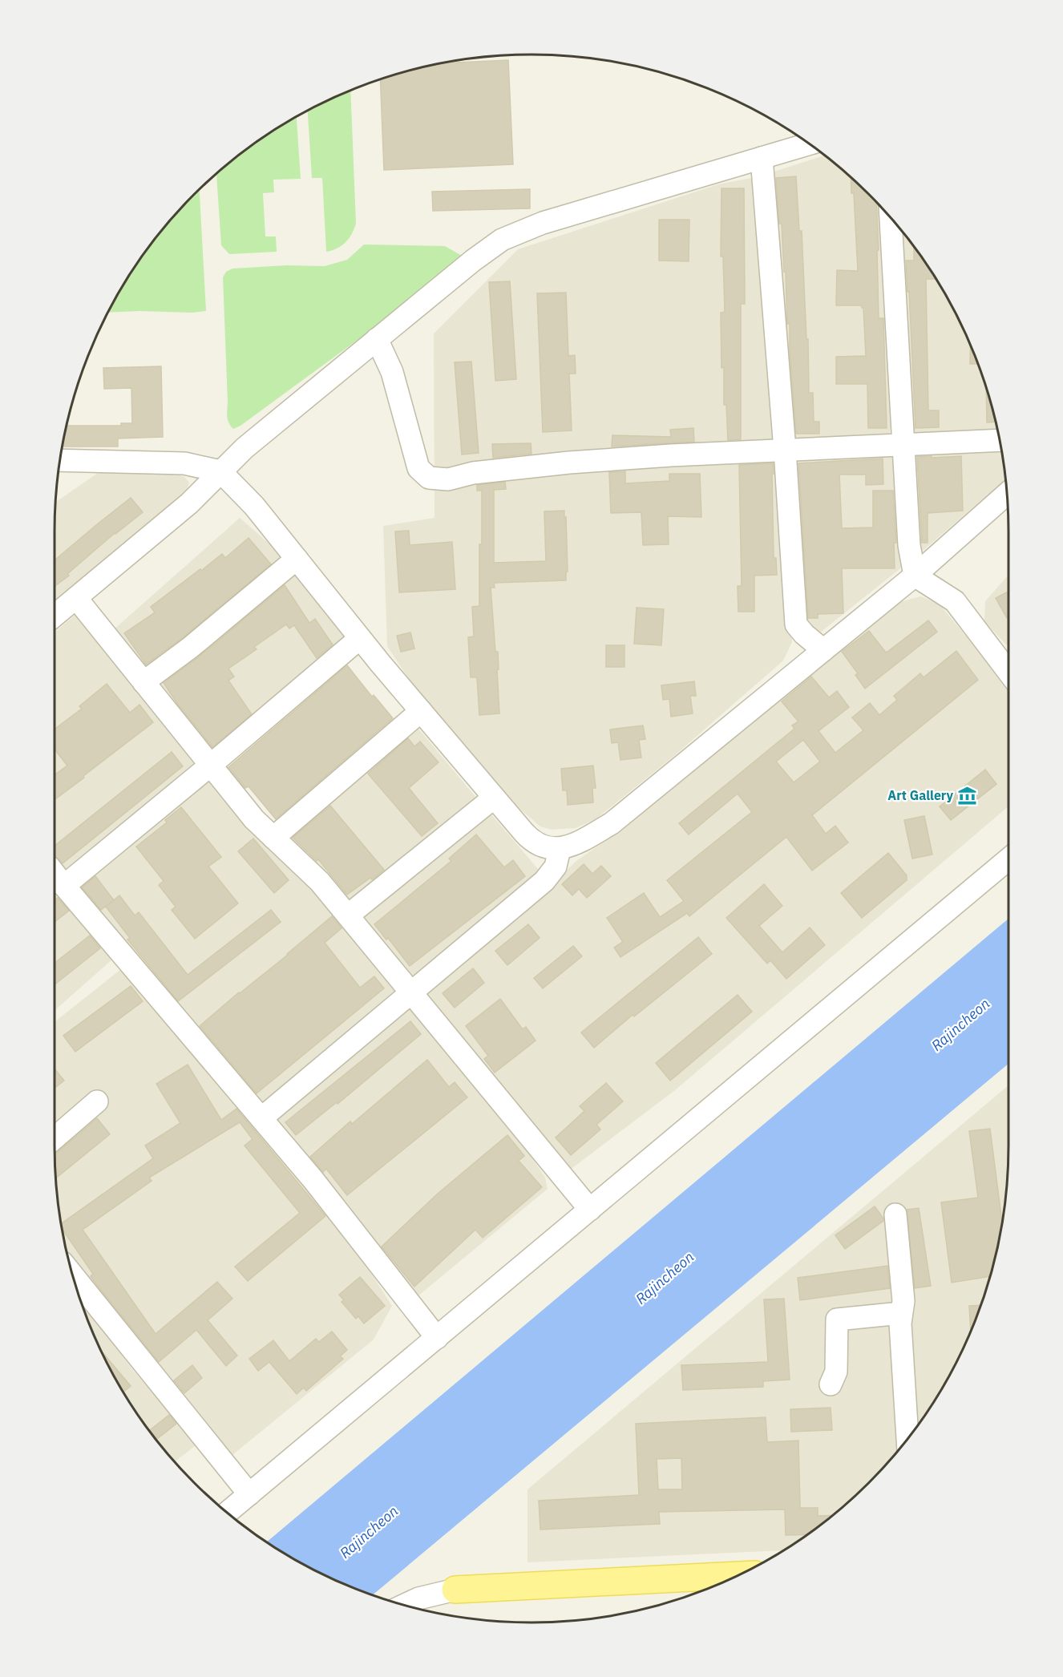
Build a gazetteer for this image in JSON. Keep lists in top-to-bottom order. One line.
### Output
{"water":["Rajincheon"],"places":{"museum":["Art Gallery"]}}
